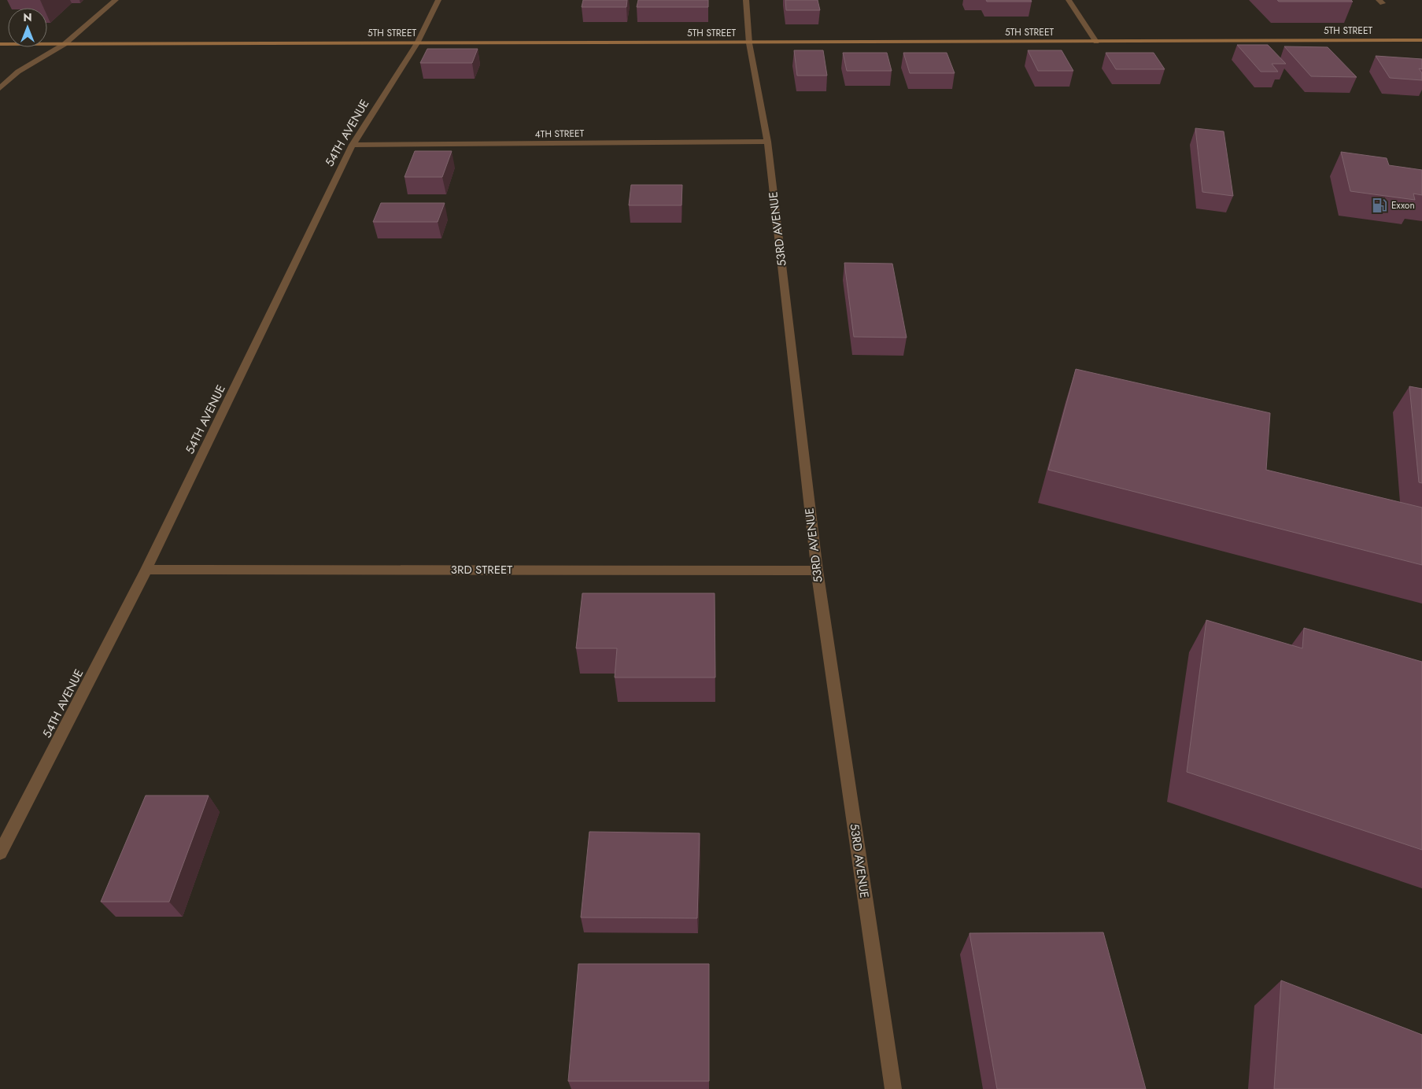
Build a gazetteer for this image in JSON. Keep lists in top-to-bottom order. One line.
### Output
{"streets":{"street":["5TH STREET","54TH AVENUE","4TH STREET","53RD AVENUE","3RD STREET"]},"crossings":[["5TH STREET","54TH AVENUE"],["5TH STREET","53RD AVENUE"],["54TH AVENUE","4TH STREET"],["54TH AVENUE","3RD STREET"],["4TH STREET","53RD AVENUE"],["53RD AVENUE","3RD STREET"]],"places":{"fuel station":["Exxon"]},"north":"top"}
